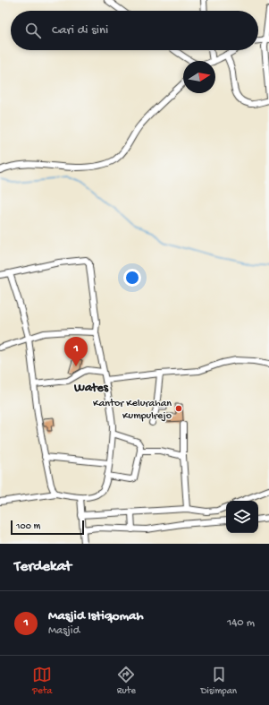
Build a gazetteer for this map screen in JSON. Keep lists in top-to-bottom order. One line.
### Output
{"districts":["Wates"],"places":["Kantor Kelurahan Kumpulrejo"],"scale_bar":"100 m","north":"right","page":{"search":"Cari di sini","pins":"1","scale":"100 m","heading":"Terdekat","list":[{"mark":"1","name":"Masjid Istiqomah","note":"Masjid","value":"140 m"}],"nav":["Peta","Rute","Disimpan"]}}
